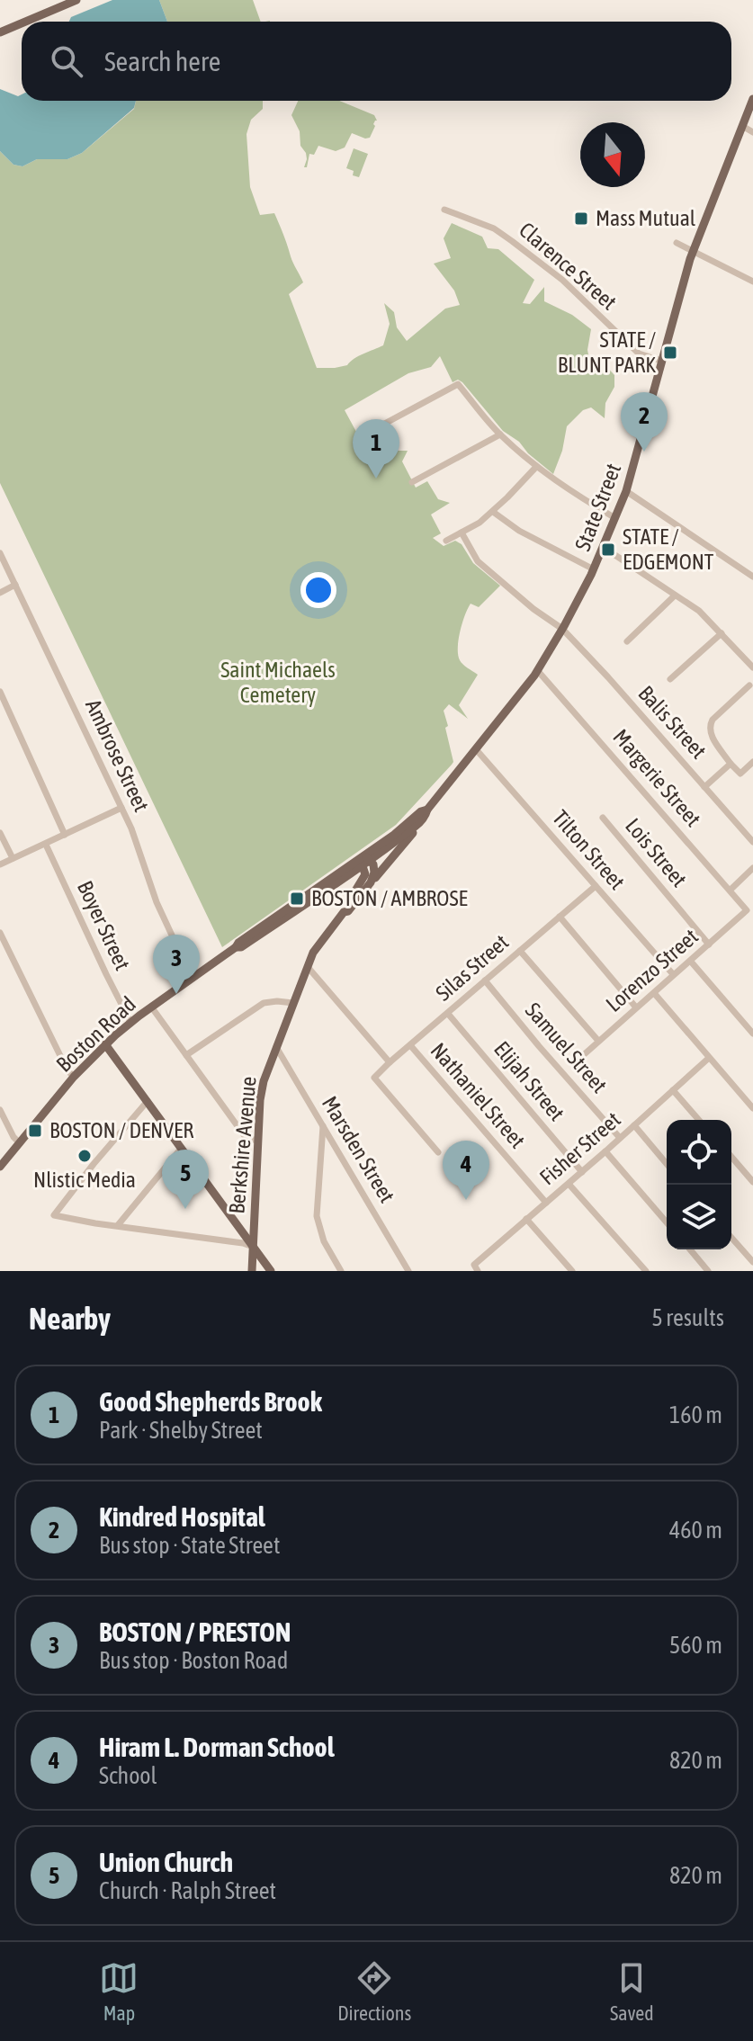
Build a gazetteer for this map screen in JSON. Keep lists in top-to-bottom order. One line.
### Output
{"streets":{"main road":["State Street","Boston Road","Berkshire Avenue"],"street":["Clarence Street","Balis Street","Ambrose Street","Margerie Street","Tilton Street","Lois Street","Boyer Street","Silas Street","Lorenzo Street","Samuel Street","Elijah Street","Nathaniel Street","Fisher Street","Marsden Street"]},"crossings":[["Clarence Street","State Street"],["State Street","Balis Street"],["State Street","Margerie Street"],["State Street","Tilton Street"],["State Street","Boston Road"],["State Street","Berkshire Avenue"],["Ambrose Street","Boston Road"],["Margerie Street","Lorenzo Street"],["Tilton Street","Silas Street"],["Tilton Street","Lorenzo Street"],["Lois Street","Lorenzo Street"],["Boyer Street","Boston Road"],["Silas Street","Samuel Street"],["Silas Street","Elijah Street"],["Silas Street","Nathaniel Street"],["Boston Road","Berkshire Avenue"],["Samuel Street","Fisher Street"],["Elijah Street","Fisher Street"],["Nathaniel Street","Fisher Street"],["Berkshire Avenue","Marsden Street"]],"parks":["Saint Michaels Cemetery"],"places":{"transit":["Mass Mutual","STATE / BLUNT PARK","STATE / EDGEMONT","BOSTON / AMBROSE","BOSTON / DENVER"],"other":["Nlistic Media"]},"north":"bottom","page":{"search":"Search here","pins":["2","1","3","4","5"],"heading":["Nearby","5 results"],"list":[{"mark":"1","name":"Good Shepherds Brook","note":"Park · Shelby Street","value":"160 m"},{"mark":"2","name":"Kindred Hospital","note":"Bus stop · State Street","value":"460 m"},{"mark":"3","name":"BOSTON / PRESTON","note":"Bus stop · Boston Road","value":"560 m"},{"mark":"4","name":"Hiram L. Dorman School","note":"School","value":"820 m"},{"mark":"5","name":"Union Church","note":"Church · Ralph Street","value":"820 m"}],"nav":["Map","Directions","Saved"]}}
